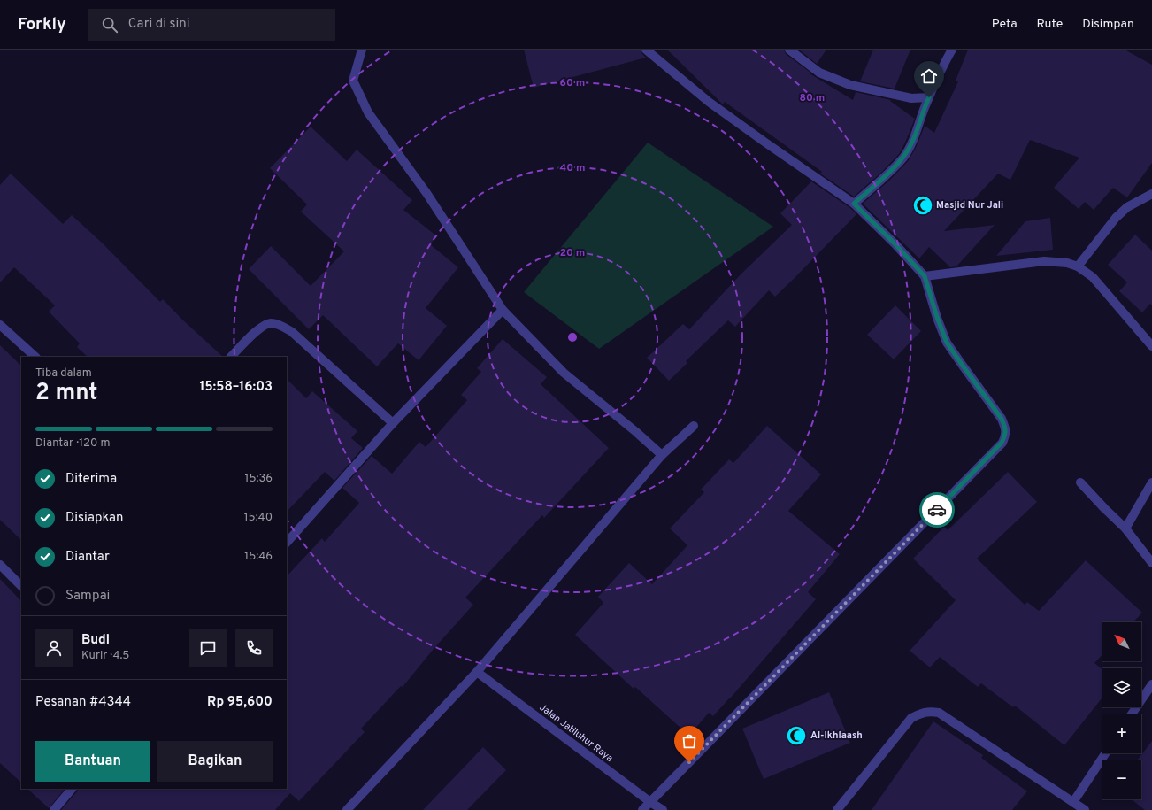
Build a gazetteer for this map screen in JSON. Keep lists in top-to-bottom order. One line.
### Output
{"streets":{"street":["Jalan Jatiluhur Raya"]},"places":{"mosque":["Masjid Nur Jali","Al-Ikhlaash"]},"north":"top left","page":{"header":"Forkly","search":"Cari di sini","nav":["Peta","Rute","Disimpan"],"heading":["2 mnt","Tiba dalam","15:58–16:03"],"panel":["Budi","Kurir · 4.5","Pesanan #4344","Rp 95,600"],"bar":"Diantar · 120 m","list":[["Diterima","15:36"],["Disiapkan","15:40"],["Diantar","15:46"],"Sampai"],"map_buttons":["+","−"],"buttons":["Bantuan","Bagikan"]},"rings":["60 m","80 m","40 m","20 m"]}
